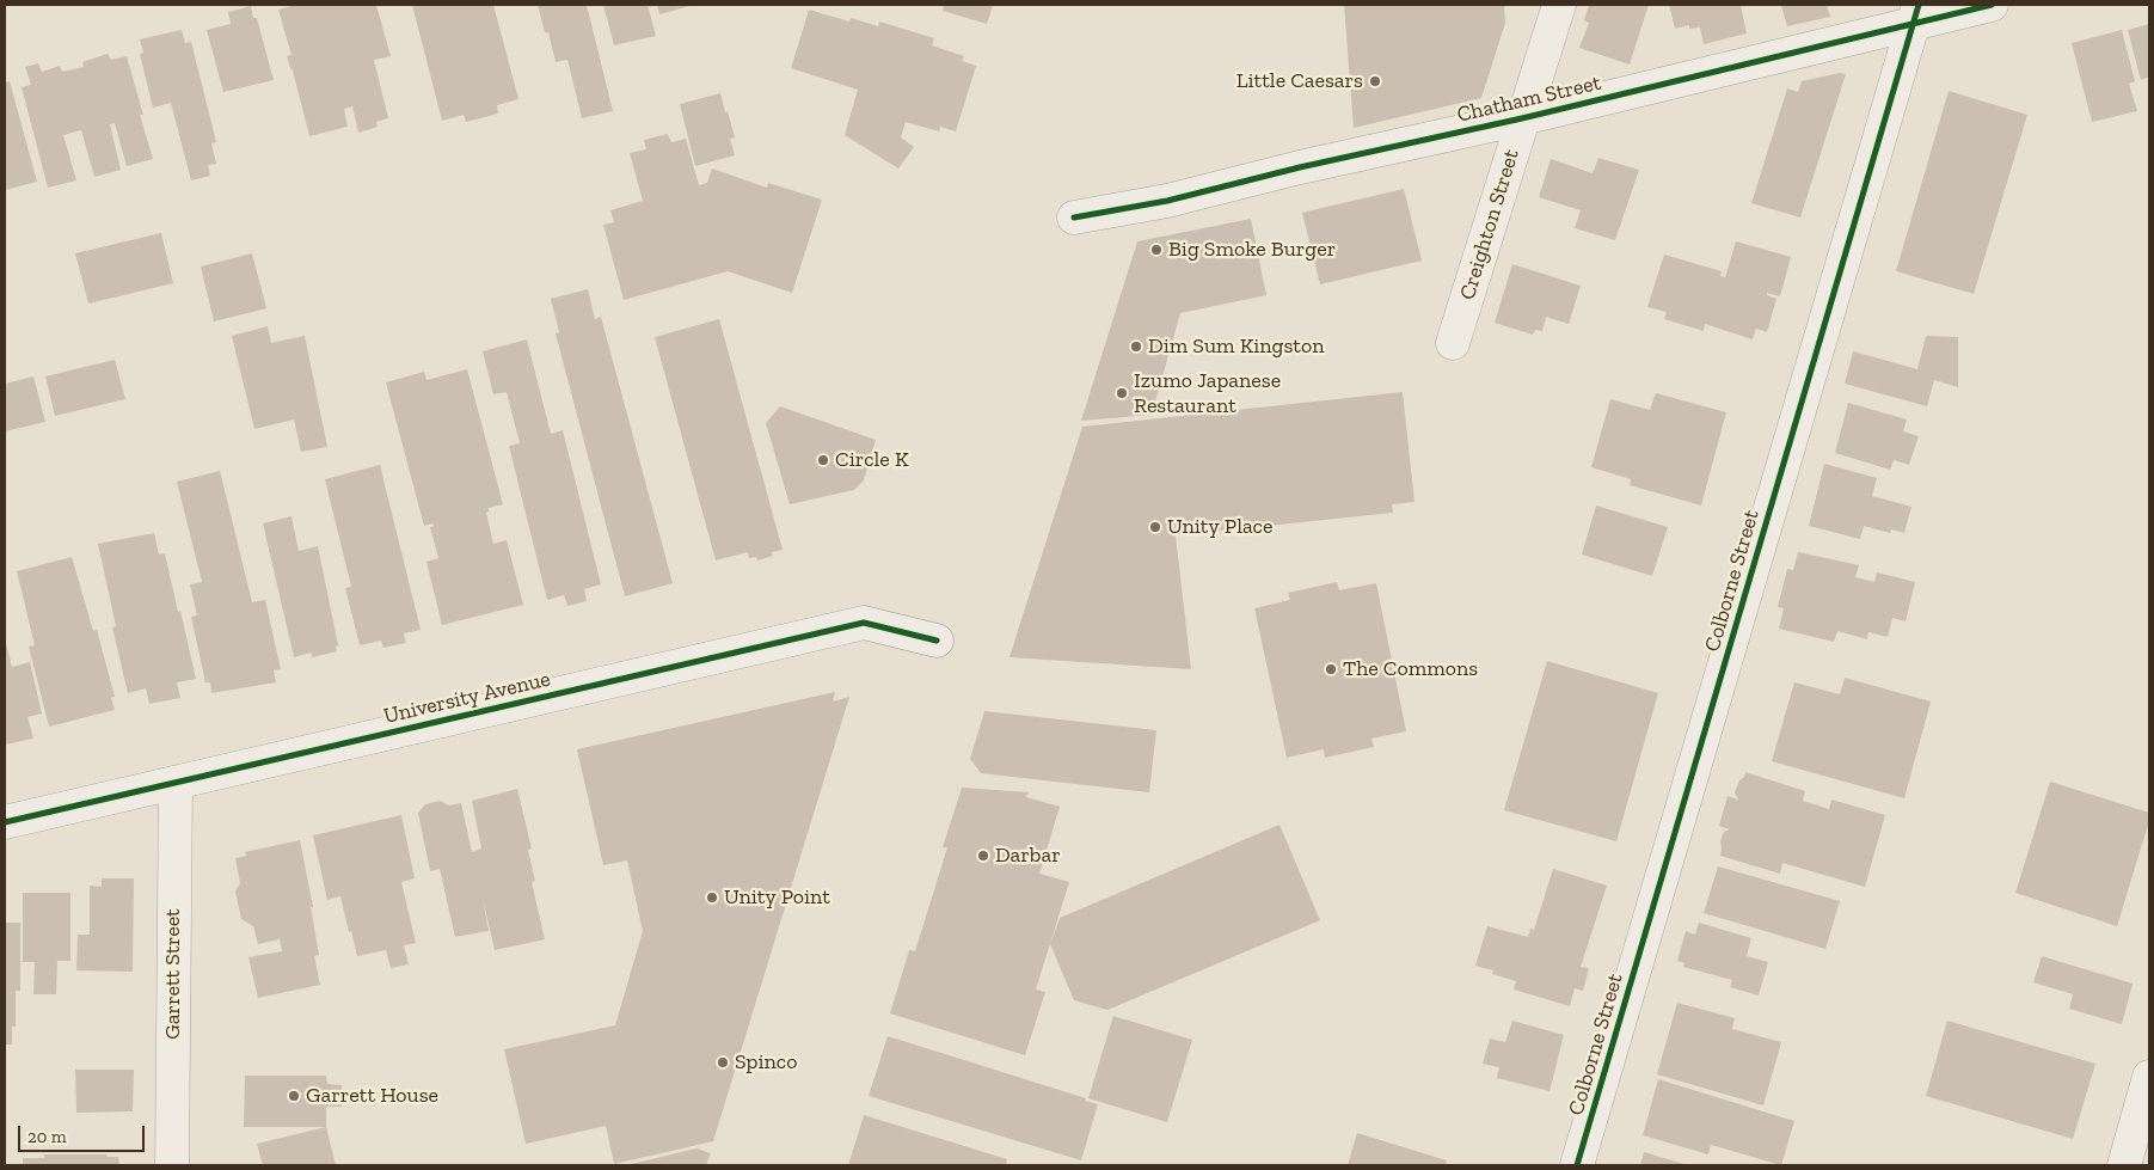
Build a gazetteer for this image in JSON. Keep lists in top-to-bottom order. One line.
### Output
{"streets":{"street":["Chatham Street","Creighton Street","Colborne Street","University Avenue","Garrett Street"]},"crossings":[["Chatham Street","Creighton Street"],["Chatham Street","Colborne Street"],["University Avenue","Garrett Street"]],"places":["Little Caesars","Big Smoke Burger","Dim Sum Kingston","Izumo Japanese Restaurant","Circle K","Unity Place","The Commons","Darbar","Unity Point","Spinco","Garrett House"],"scale_bar":"20 m"}
